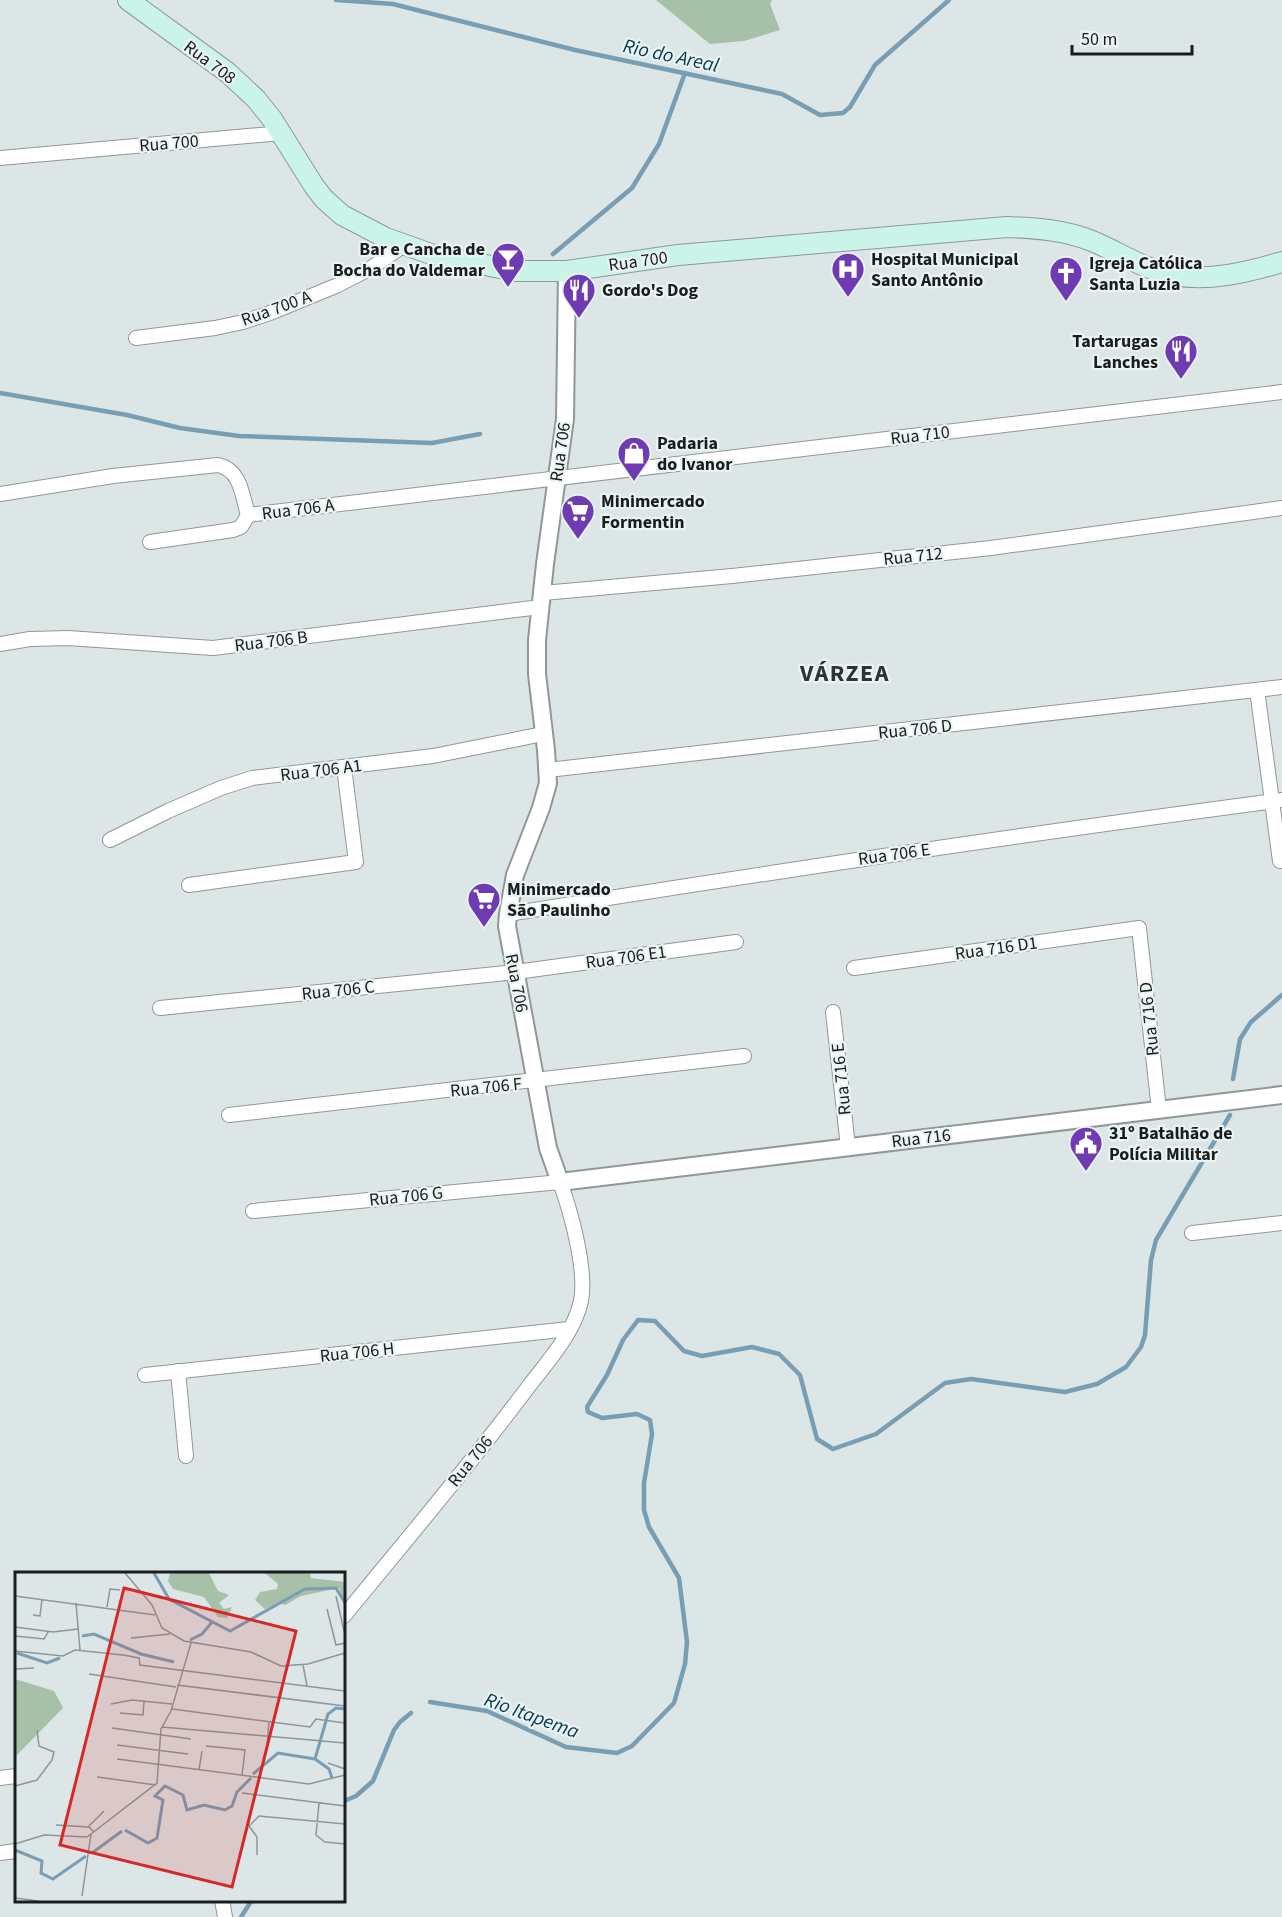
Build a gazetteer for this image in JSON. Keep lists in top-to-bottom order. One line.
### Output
{"streets":{"main road":["Rua 708","Rua 700"],"street":["Rua 700 A","Rua 710","Rua 706","Rua 706 A","Rua 712","Rua 706 B","Rua 706 D","Rua 706 A1","Rua 706 E","Rua 716 D1","Rua 706 E1","Rua 706 C","Rua 716 D","Rua 716 E","Rua 706 F","Rua 716","Rua 706 G","Rua 706 H"]},"crossings":[["Rua 708","Rua 700"],["Rua 700","Rua 700 A"],["Rua 700","Rua 706"],["Rua 710","Rua 706"],["Rua 710","Rua 706 A"],["Rua 706","Rua 706 A"],["Rua 706","Rua 712"],["Rua 706","Rua 706 B"],["Rua 706","Rua 706 D"],["Rua 706","Rua 706 A1"],["Rua 706","Rua 706 E"],["Rua 706","Rua 706 E1"],["Rua 706","Rua 706 C"],["Rua 706","Rua 706 F"],["Rua 706","Rua 716"],["Rua 706","Rua 706 G"],["Rua 706","Rua 706 H"],["Rua 712","Rua 706 B"],["Rua 716 D1","Rua 716 D"],["Rua 706 E1","Rua 706 C"],["Rua 716 D","Rua 716"],["Rua 716 E","Rua 716"],["Rua 716","Rua 706 G"]],"districts":["VÁRZEA"],"water":["Rio do Areal","Rio Itapema"],"places":{"bar":["Bar e Cancha de Bocha do Valdemar"],"hospital":["Hospital Municipal Santo Antônio"],"church":["Igreja Católica Santa Luzia"],"restaurant":["Gordo's Dog","Tartarugas Lanches"],"shop":["Padaria do Ivanor"],"supermarket":["Minimercado Formentin","Minimercado São Paulinho"],"public building":["31º Batalhão de Polícia Militar"]},"scale_bar":"50 m"}
